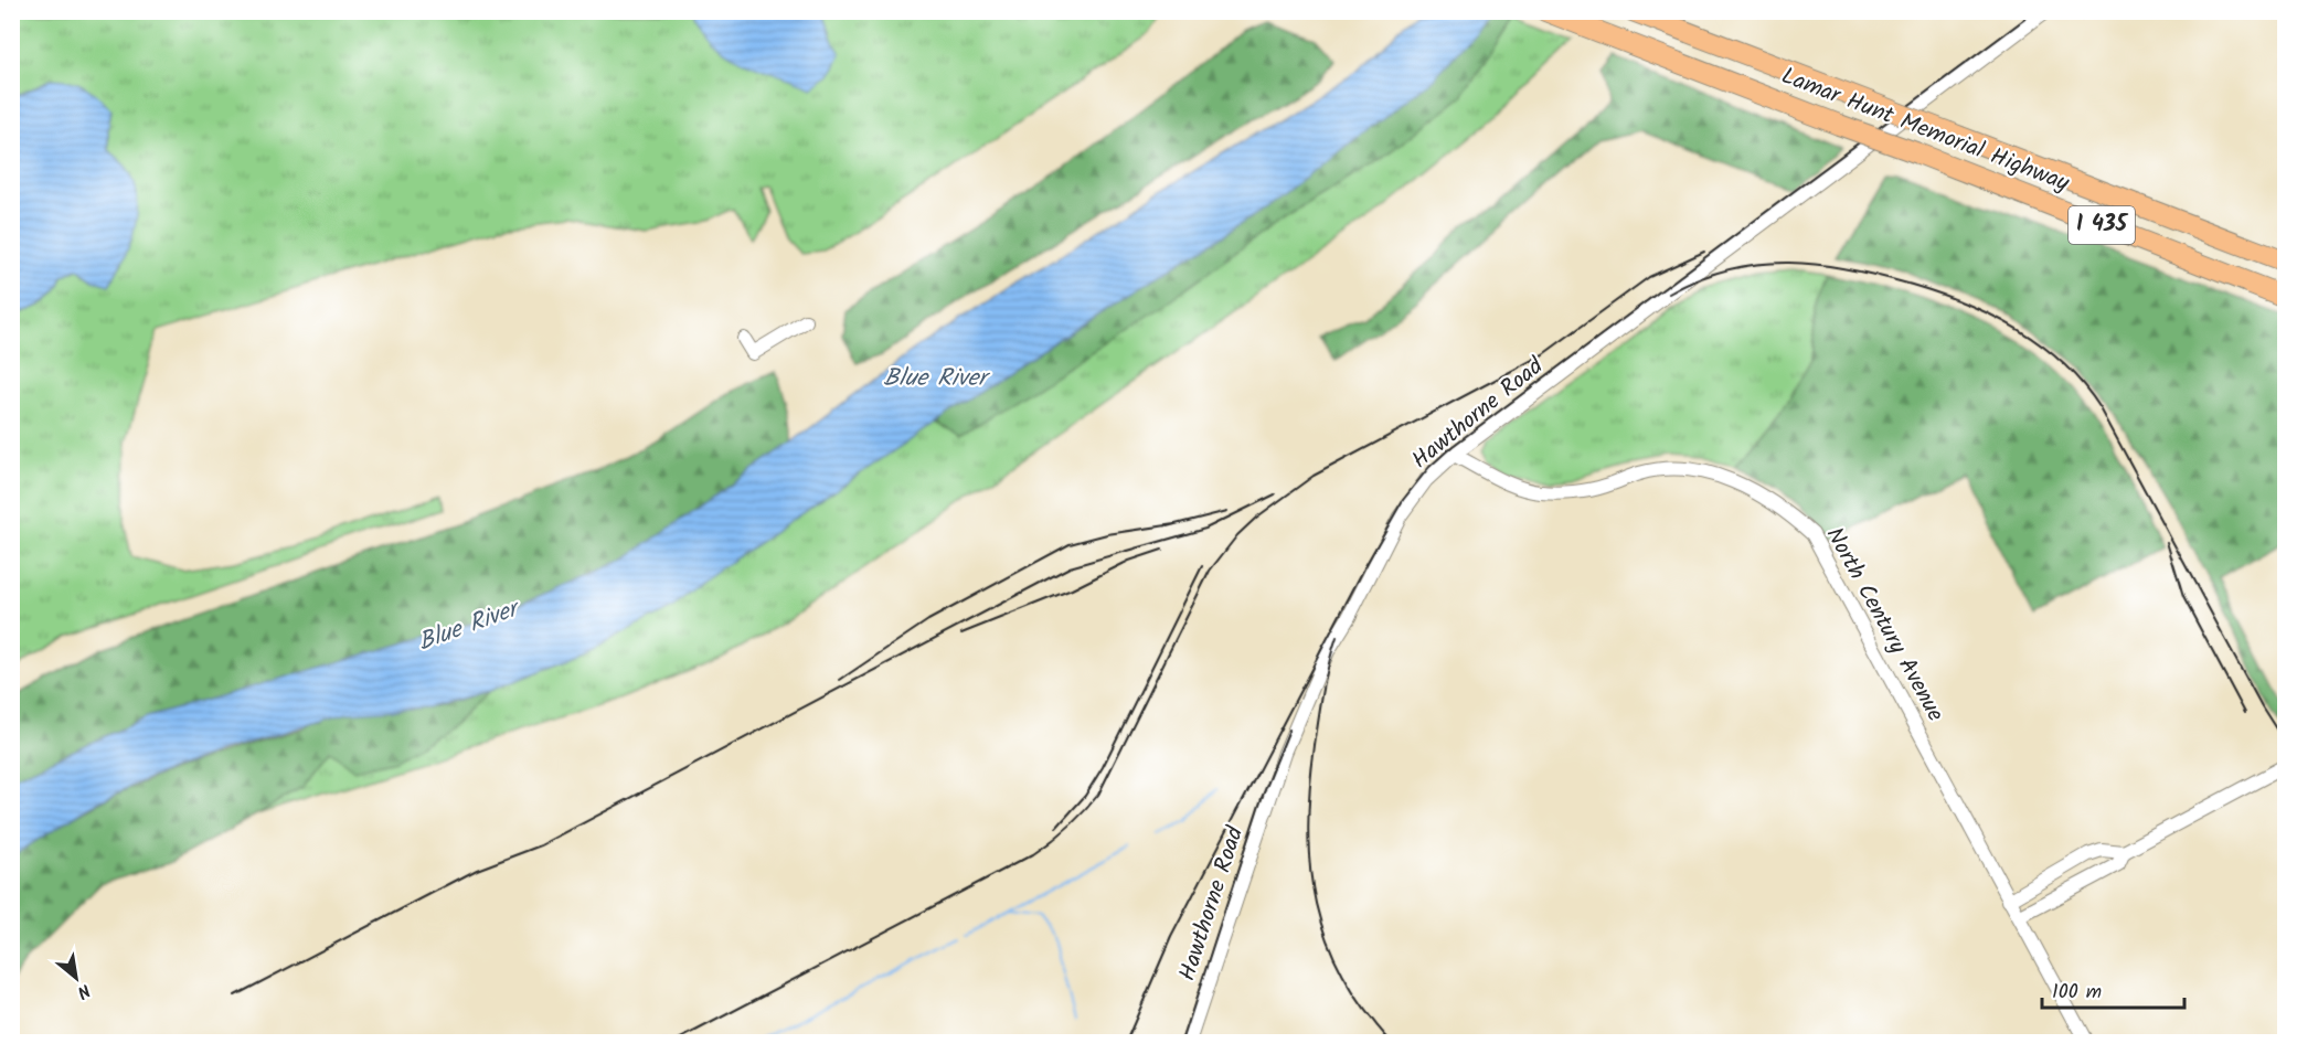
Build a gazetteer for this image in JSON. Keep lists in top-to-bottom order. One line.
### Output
{"streets":{"highway":["Lamar Hunt Memorial Highway","I 435"],"street":["Hawthorne Road","North Century Avenue"]},"crossings":[["Hawthorne Road","North Century Avenue"]],"water":["Blue River"],"scale_bar":"100 m","north":"bottom right"}
